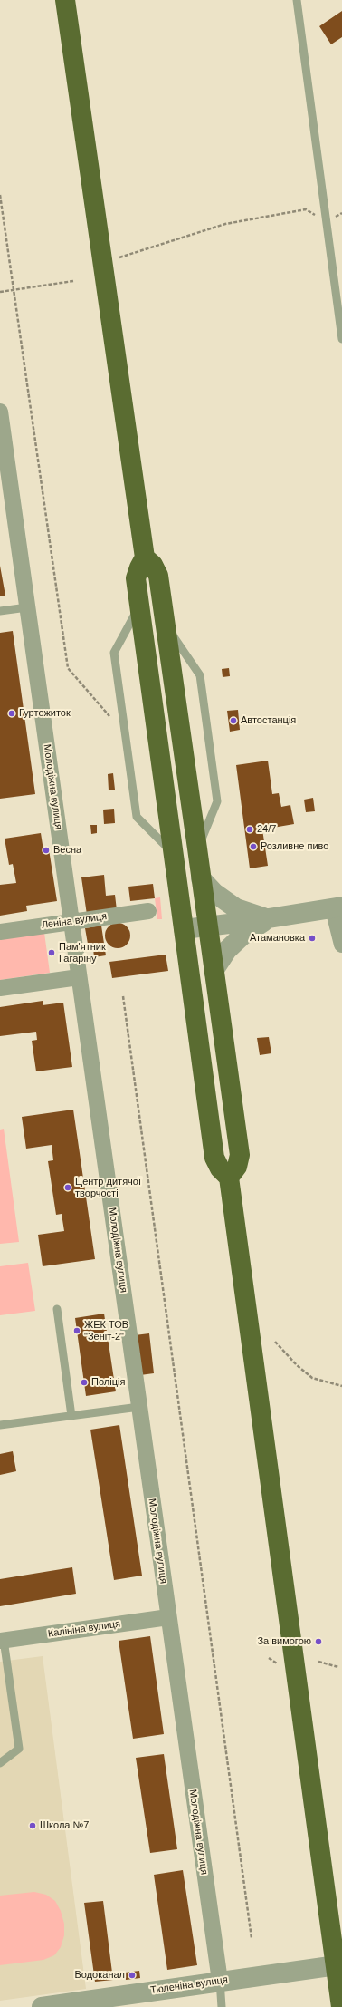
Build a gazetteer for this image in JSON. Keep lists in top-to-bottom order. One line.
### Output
{"streets":{"street":["Молодіжна вулиця","Леніна вулиця","Калініна вулиця","Тюленіна вулиця"]},"crossings":[["Молодіжна вулиця","Леніна вулиця"],["Молодіжна вулиця","Калініна вулиця"],["Молодіжна вулиця","Тюленіна вулиця"]],"places":["Гуртожиток","Автостанція","24/7","Розливне пиво","Весна","Атамановка","Пам'ятник Гагаріну","Центр дитячої творчості","ЖЕК ТОВ \"Зеніт-2\"","Поліція","За вимогою","Школа №7","Водоканал"]}
